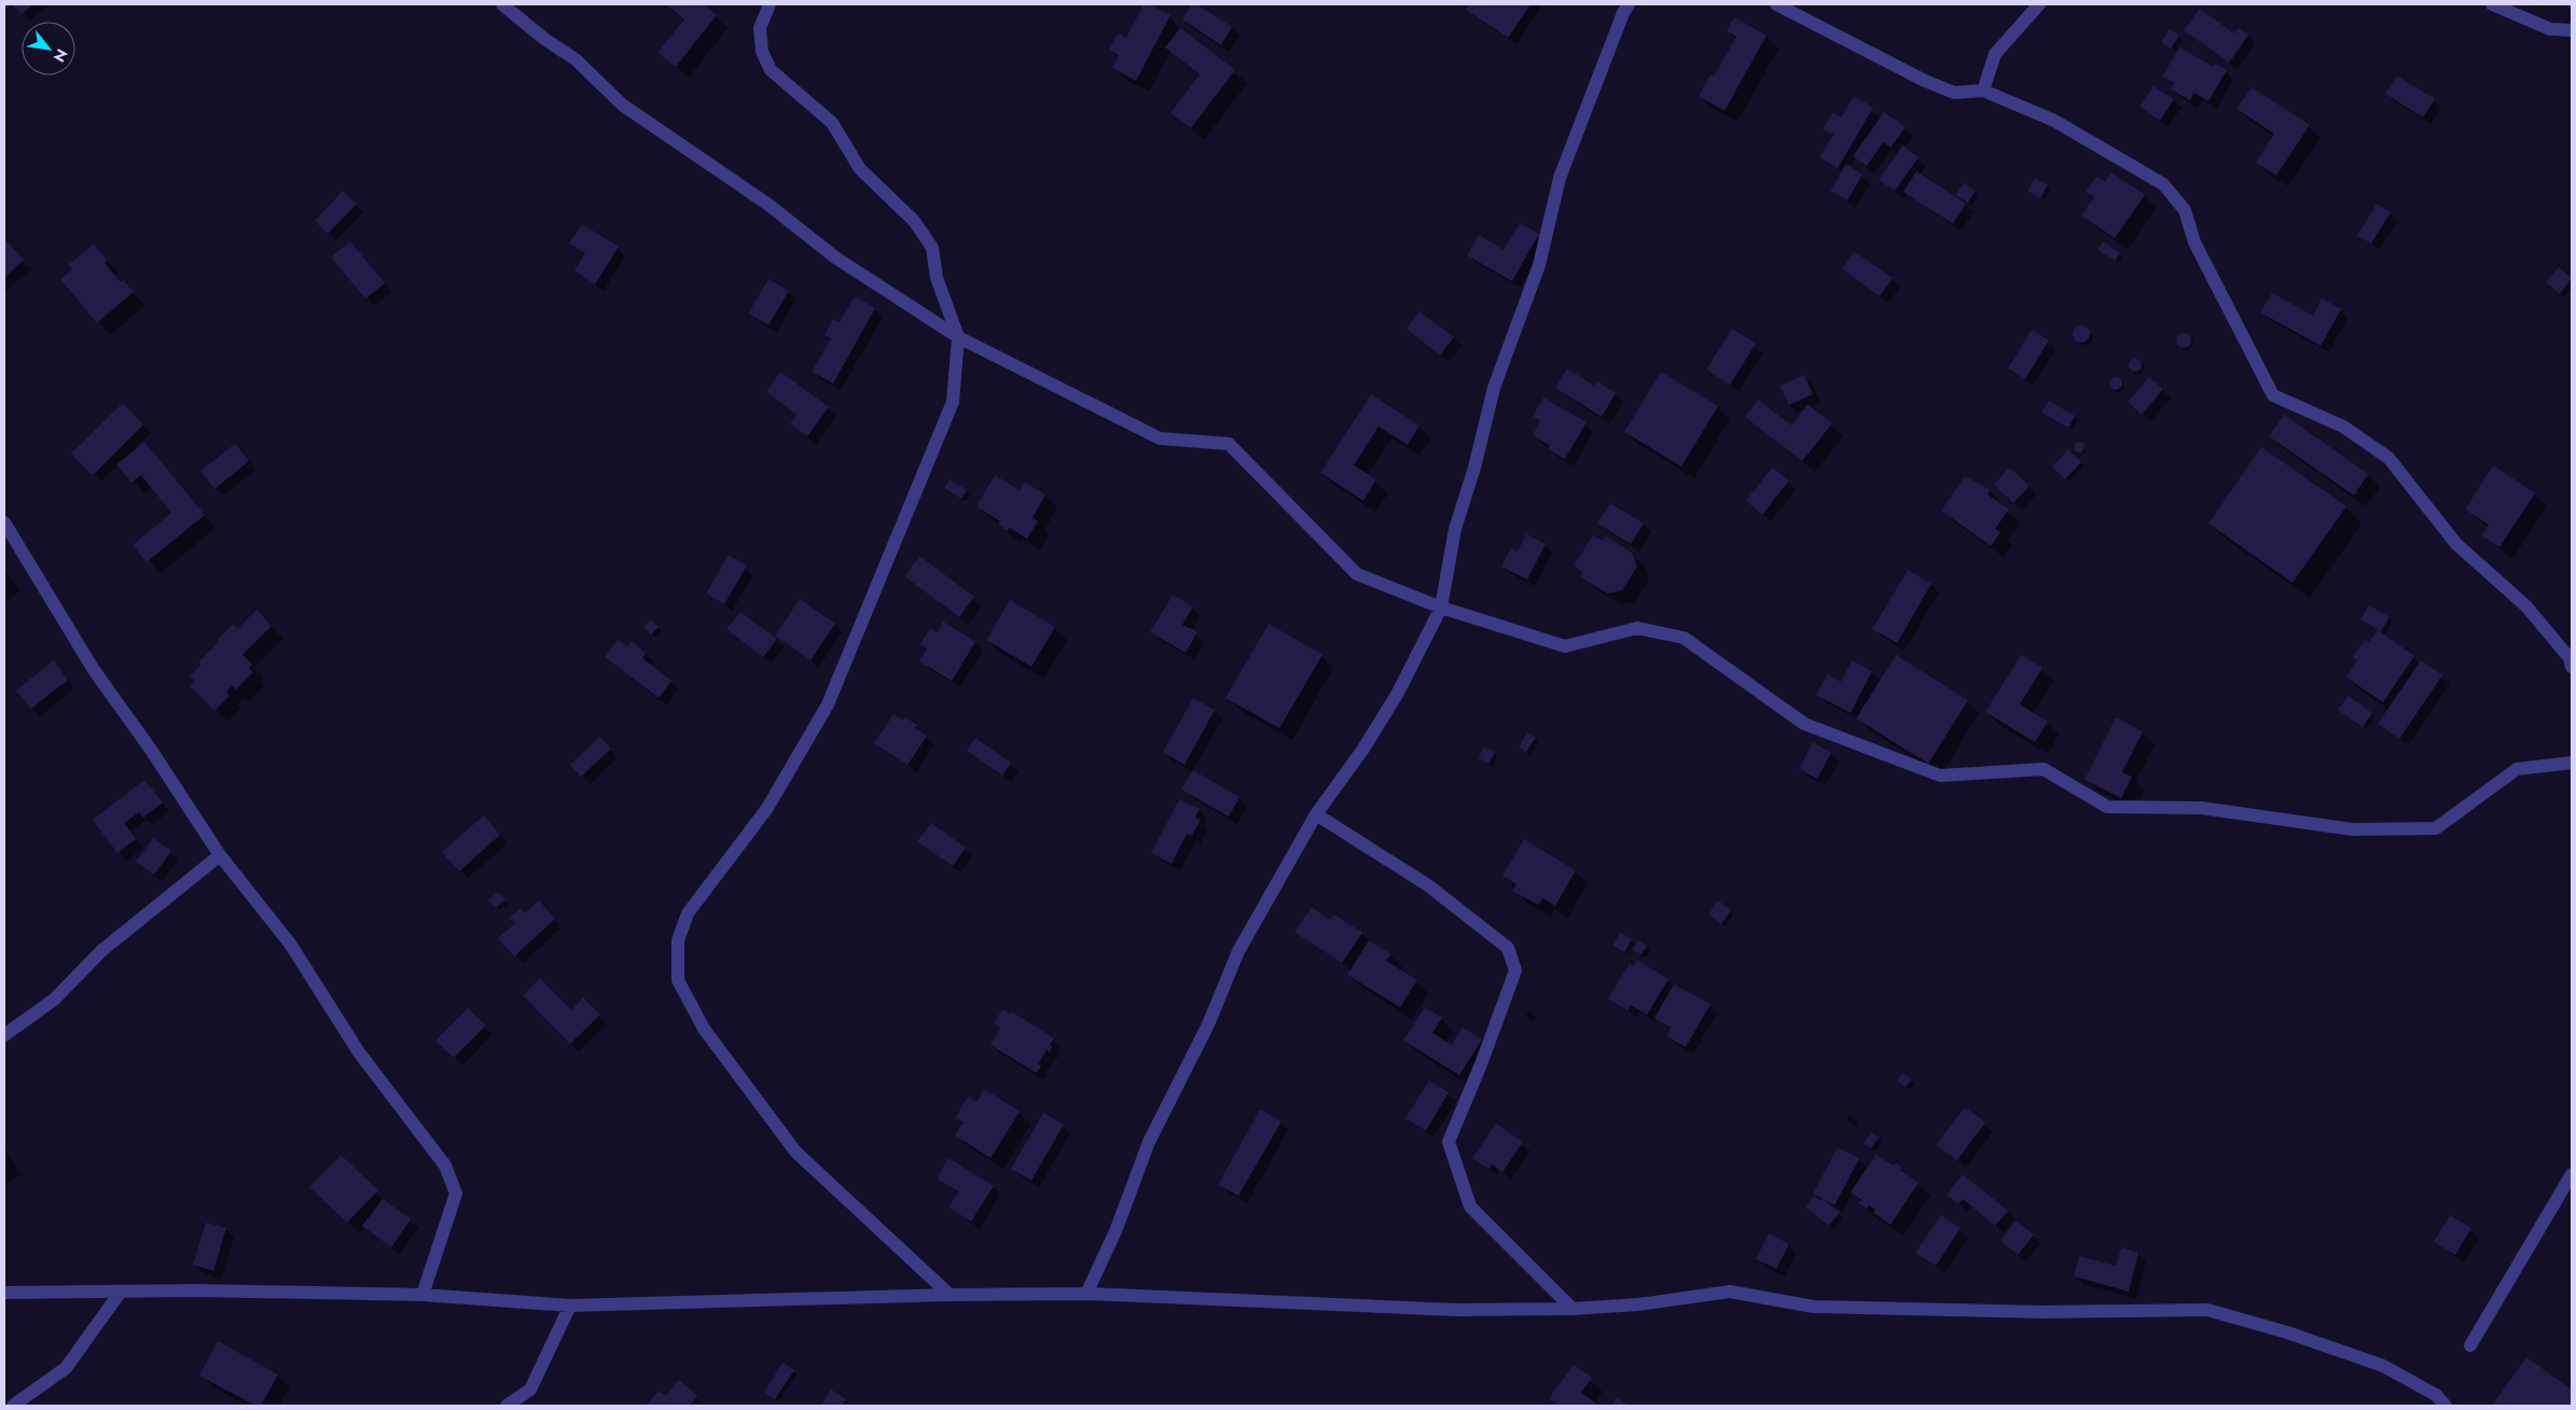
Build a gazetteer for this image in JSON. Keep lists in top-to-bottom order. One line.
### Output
{"north":"bottom right"}
